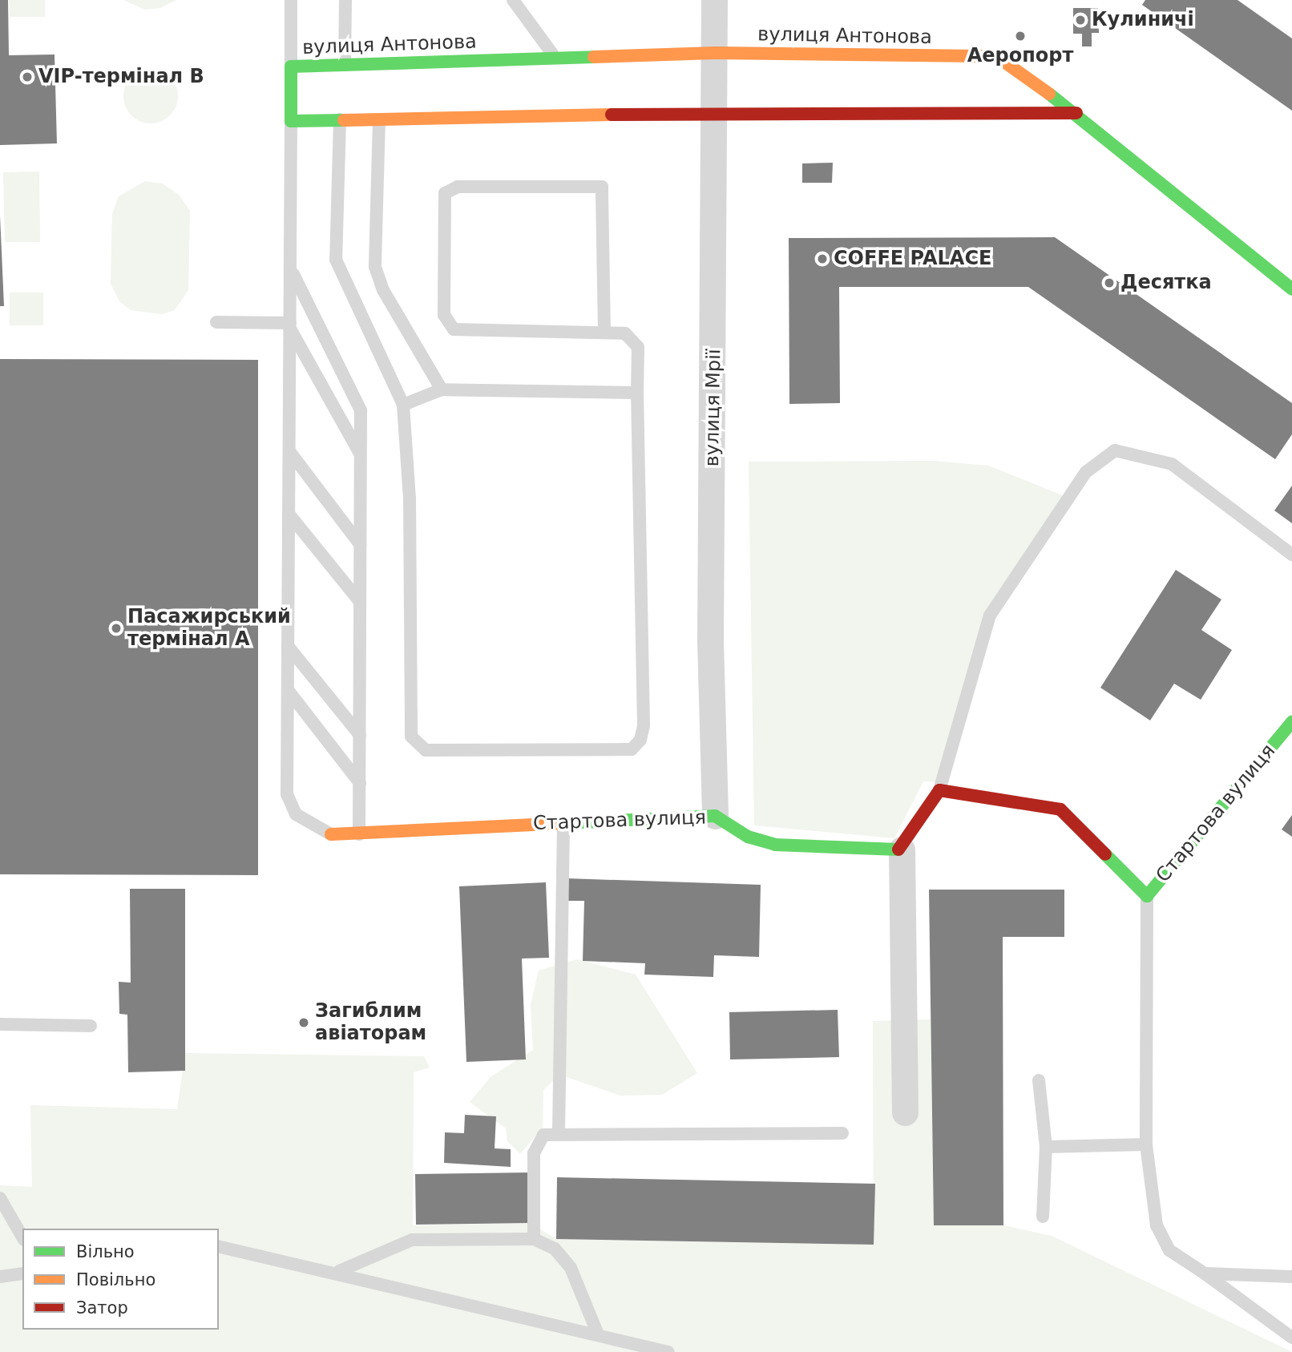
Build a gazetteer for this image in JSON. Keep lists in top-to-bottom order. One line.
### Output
{"streets":{"main road":["вулиця Антонова","Стартова вулиця"],"street":["вулиця Мрії"]},"crossings":[["вулиця Антонова","вулиця Мрії"],["вулиця Мрії","Стартова вулиця"]],"places":["Кулиничі","Аеропорт","VIP-термінал B","COFFE PALACE","Десятка","Пасажирський термінал A","Загиблим авіаторам"],"legend":["Вільно","Повільно","Затор"]}
